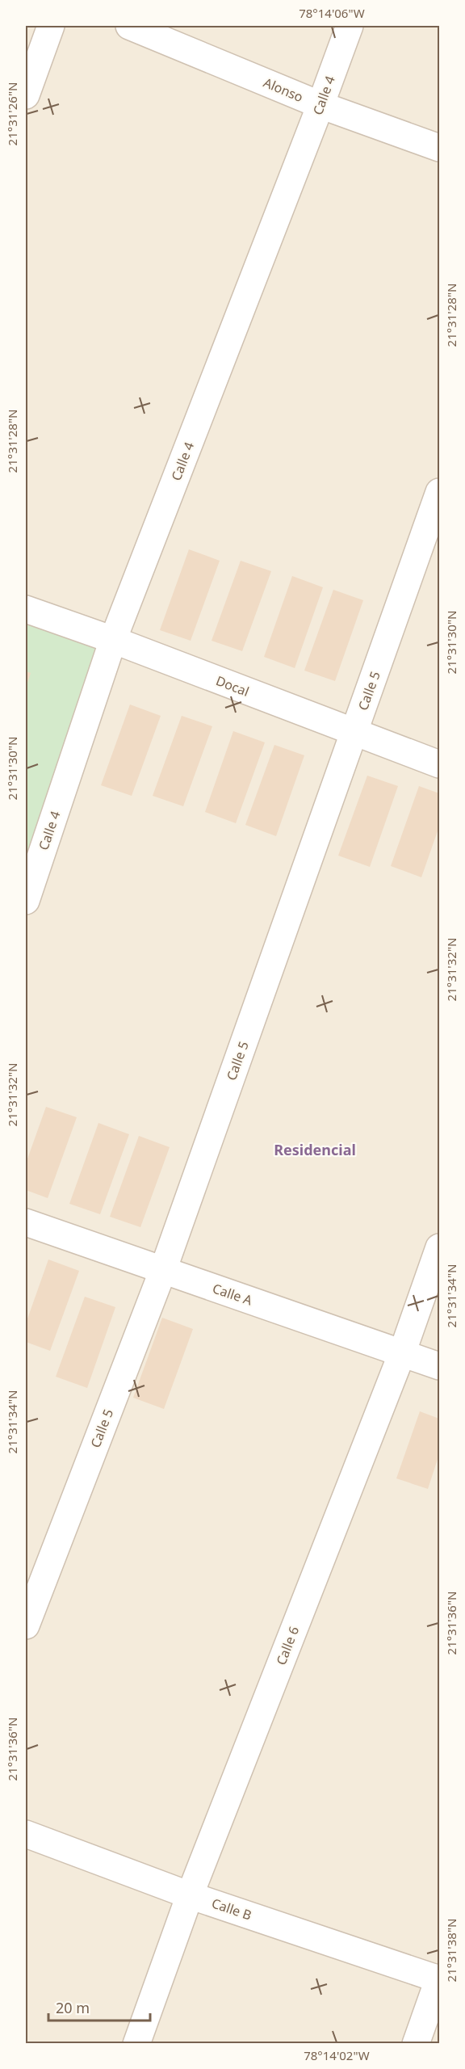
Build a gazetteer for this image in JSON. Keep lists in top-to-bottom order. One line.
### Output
{"streets":{"street":["Alonso","Calle 4","Docal","Calle 5","Calle A","Calle 6","Calle B"]},"crossings":[["Alonso","Calle 4"],["Calle 4","Docal"],["Docal","Calle 5"],["Calle 5","Calle A"],["Calle A","Calle 6"],["Calle 6","Calle B"]],"districts":["Residencial"],"scale_bar":"20 m","coordinates":["78°14'06\"W","21°31'26\"N","21°31'28\"N","21°31'30\"N","21°31'32\"N","21°31'34\"N","21°31'36\"N","21°31'38\"N","78°14'02\"W"]}
